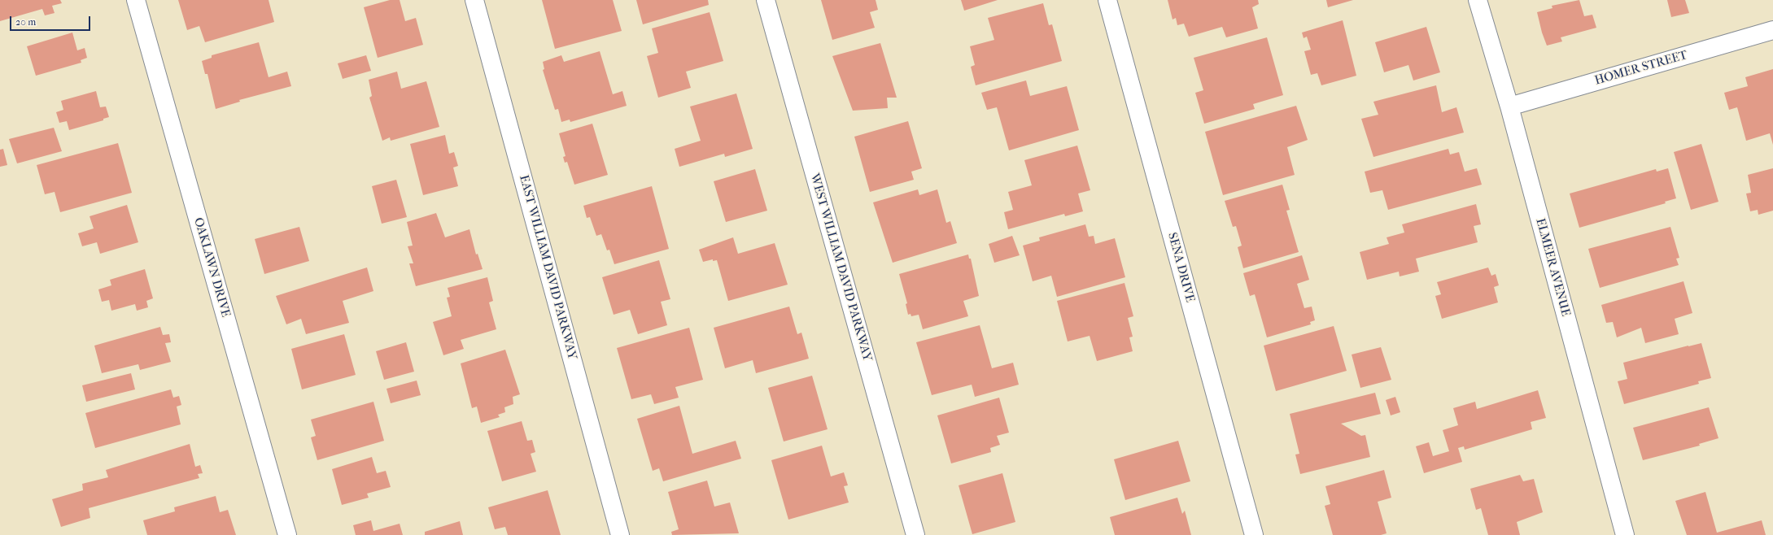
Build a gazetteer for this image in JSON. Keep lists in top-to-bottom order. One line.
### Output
{"streets":{"street":["HOMER STREET","OAKLAWN DRIVE","EAST WILLIAM DAVID PARKWAY","WEST WILLIAM DAVID PARKWAY","SENA DRIVE","ELMEER AVENUE"]},"crossings":[["HOMER STREET","ELMEER AVENUE"]],"scale_bar":"20 m"}
